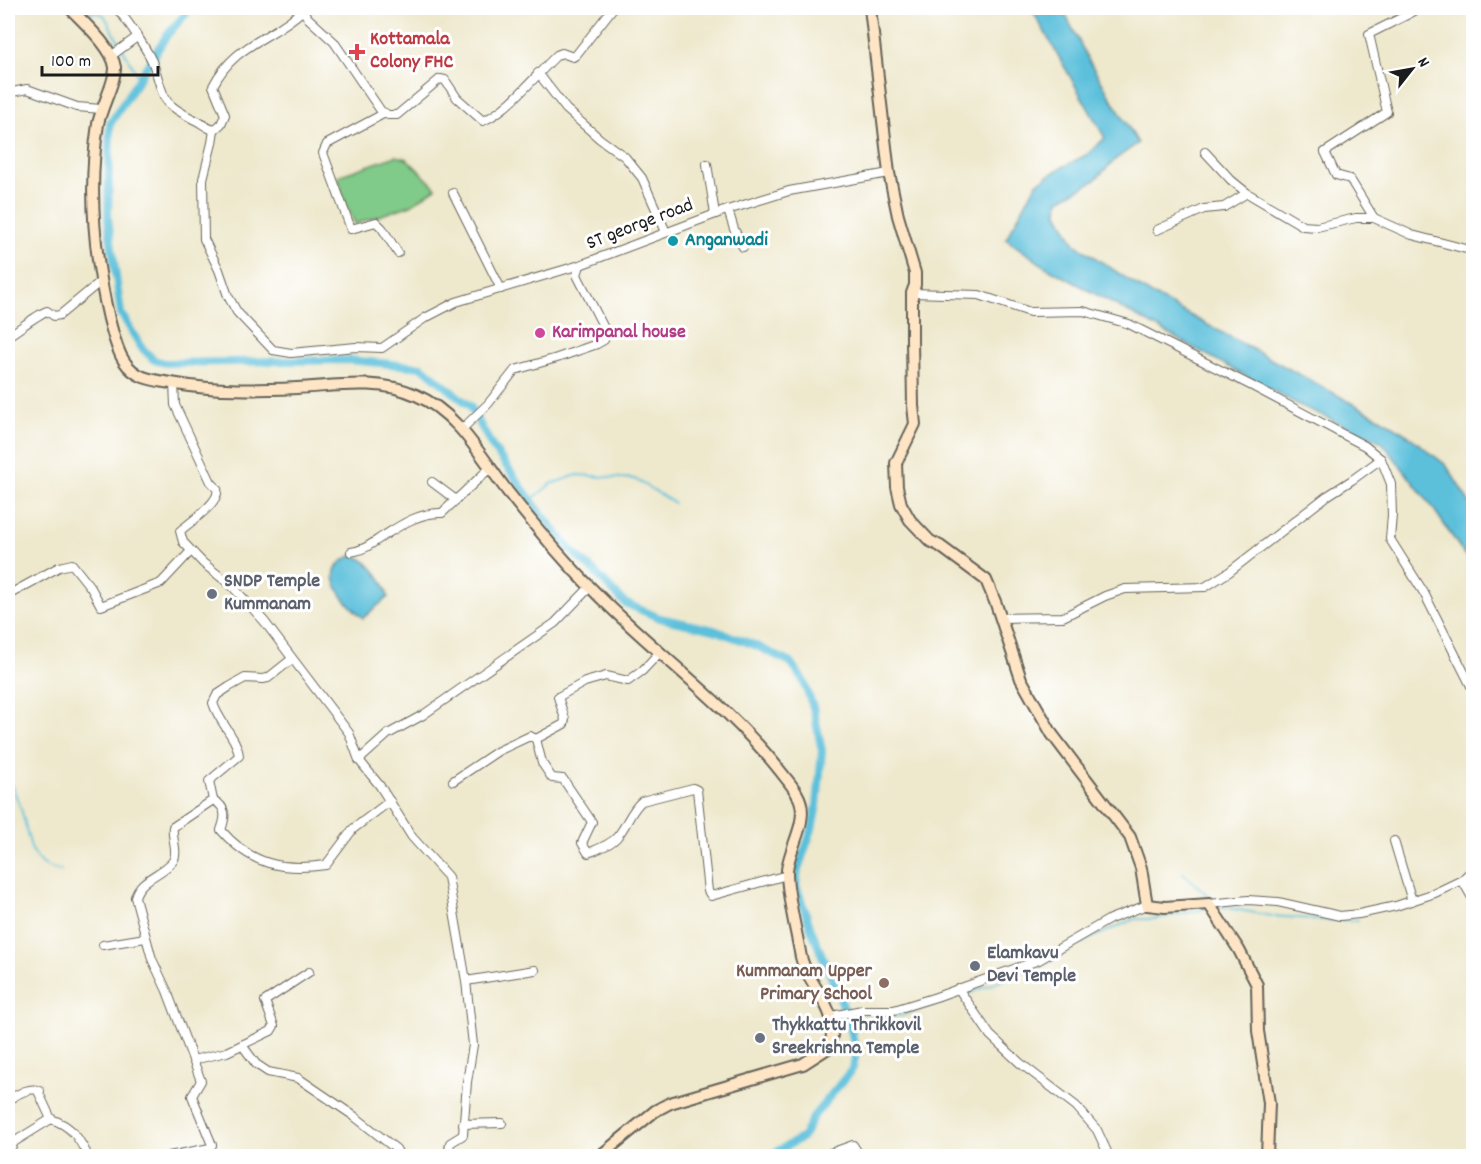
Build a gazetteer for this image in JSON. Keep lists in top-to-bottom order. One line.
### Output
{"streets":{"street":["ST george road"]},"places":{"health":["Kottamala Colony FHC"],"other":["Anganwadi","Karimpanal house","SNDP Temple Kummanam","Elamkavu Devi Temple","Kummanam Upper Primary School","Thykkattu Thrikkovil Sreekrishna Temple"]},"scale_bar":"100 m","north":"top right"}
